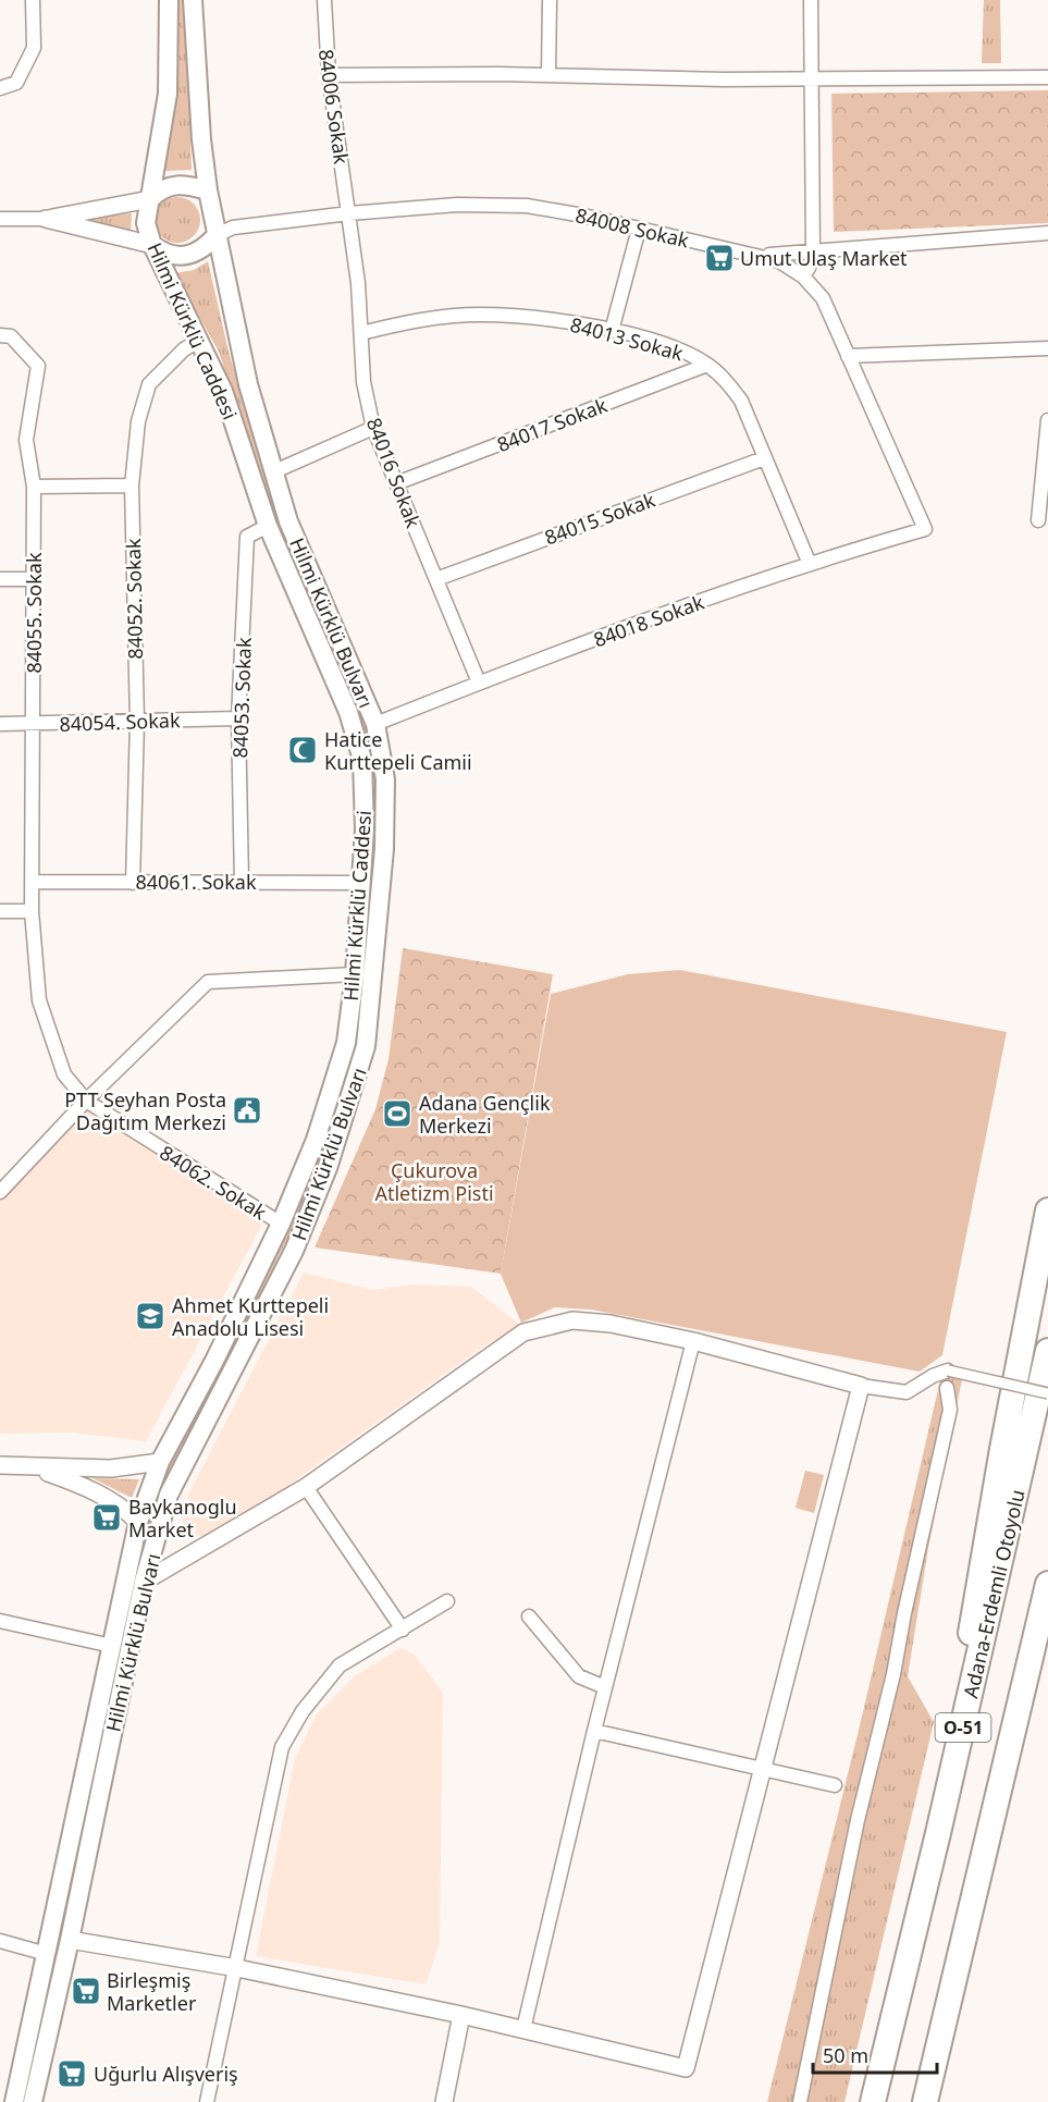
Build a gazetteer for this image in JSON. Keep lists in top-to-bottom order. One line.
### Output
{"streets":{"highway":["Adana-Erdemli Otoyolu","O-51"],"main road":["Hilmi Kürklü Caddesi","Hilmi Kürklü Bulvarı"],"street":["84006 Sokak","84008 Sokak","84013 Sokak","84017 Sokak","84016 Sokak","84015 Sokak","84052. Sokak","84055. Sokak","84018 Sokak","84053. Sokak","84054. Sokak","84061. Sokak","84062. Sokak"]},"crossings":[["84006 Sokak","84008 Sokak"],["84006 Sokak","84016 Sokak"],["84008 Sokak","Hilmi Kürklü Caddesi"],["84008 Sokak","84016 Sokak"],["84008 Sokak","84018 Sokak"],["84008 Sokak","Hilmi Kürklü Bulvarı"],["Hilmi Kürklü Caddesi","84052. Sokak"],["Hilmi Kürklü Caddesi","Hilmi Kürklü Bulvarı"],["Hilmi Kürklü Caddesi","84053. Sokak"],["Hilmi Kürklü Caddesi","84061. Sokak"],["Hilmi Kürklü Caddesi","84062. Sokak"],["84013 Sokak","84017 Sokak"],["84013 Sokak","84016 Sokak"],["84013 Sokak","84015 Sokak"],["84013 Sokak","84018 Sokak"],["84017 Sokak","84016 Sokak"],["84016 Sokak","84015 Sokak"],["84016 Sokak","84018 Sokak"],["84052. Sokak","84054. Sokak"],["84052. Sokak","84061. Sokak"],["84055. Sokak","84054. Sokak"],["84055. Sokak","84061. Sokak"],["84055. Sokak","84062. Sokak"],["84018 Sokak","Hilmi Kürklü Bulvarı"],["84053. Sokak","84054. Sokak"],["84053. Sokak","84061. Sokak"]],"parks":["Çukurova Atletizm Pisti"],"places":{"supermarket":["Umut Ulaş Market","Baykanoglu Market","Birleşmiş Marketler","Uğurlu Alışveriş"],"mosque":["Hatice Kurttepeli Camii"],"public building":["PTT Seyhan Posta Dağıtım Merkezi"],"sports":["Adana Gençlik Merkezi"],"school or university":["Ahmet Kurttepeli Anadolu Lisesi"]},"scale_bar":"50 m"}
